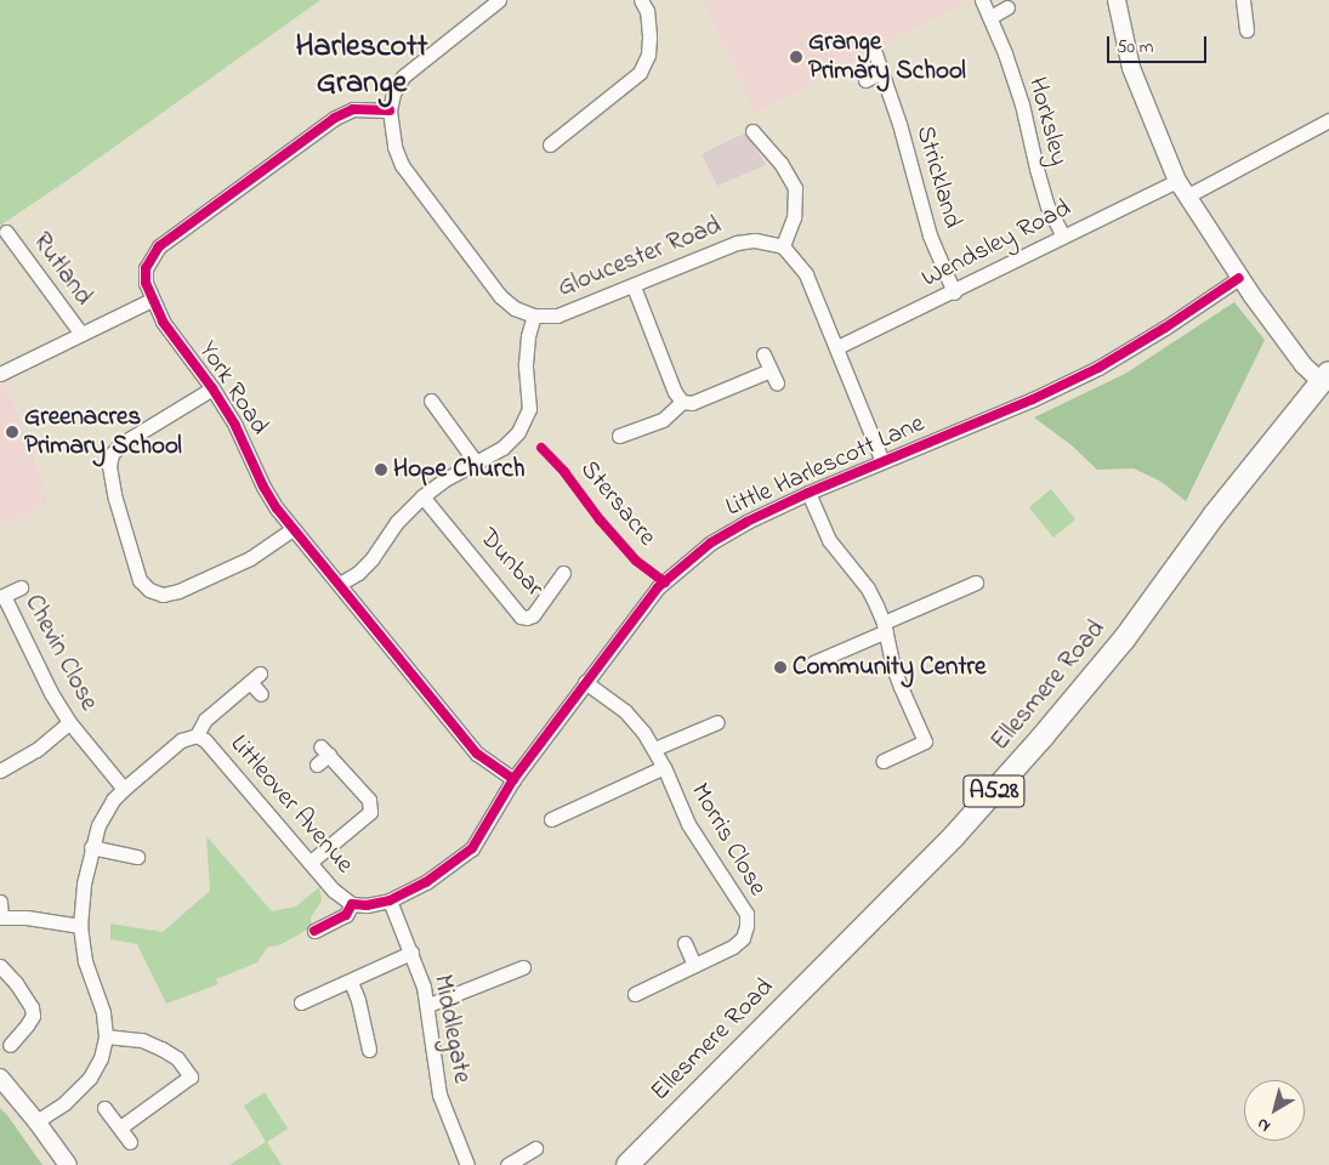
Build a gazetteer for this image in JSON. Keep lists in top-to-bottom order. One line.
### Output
{"streets":{"main road":["Ellesmere Road","A528"],"street":["Horksley","Strickland","Wendsley Road","Gloucester Road","Rutland","York Road","Little Harlescott Lane","Stersacre","Dunbar","Chevin Close","Littleover Avenue","Morris Close","Middlegate"]},"crossings":[["Horksley","Wendsley Road"],["Strickland","Wendsley Road"],["Gloucester Road","York Road"],["Rutland","York Road"],["York Road","Little Harlescott Lane"],["Little Harlescott Lane","Littleover Avenue"],["Little Harlescott Lane","Morris Close"],["Little Harlescott Lane","Middlegate"]],"districts":["Harlescott Grange"],"places":["Grange Primary School","Greenacres Primary School","Hope Church","Community Centre"],"scale_bar":"50 m","north":"bottom left"}
